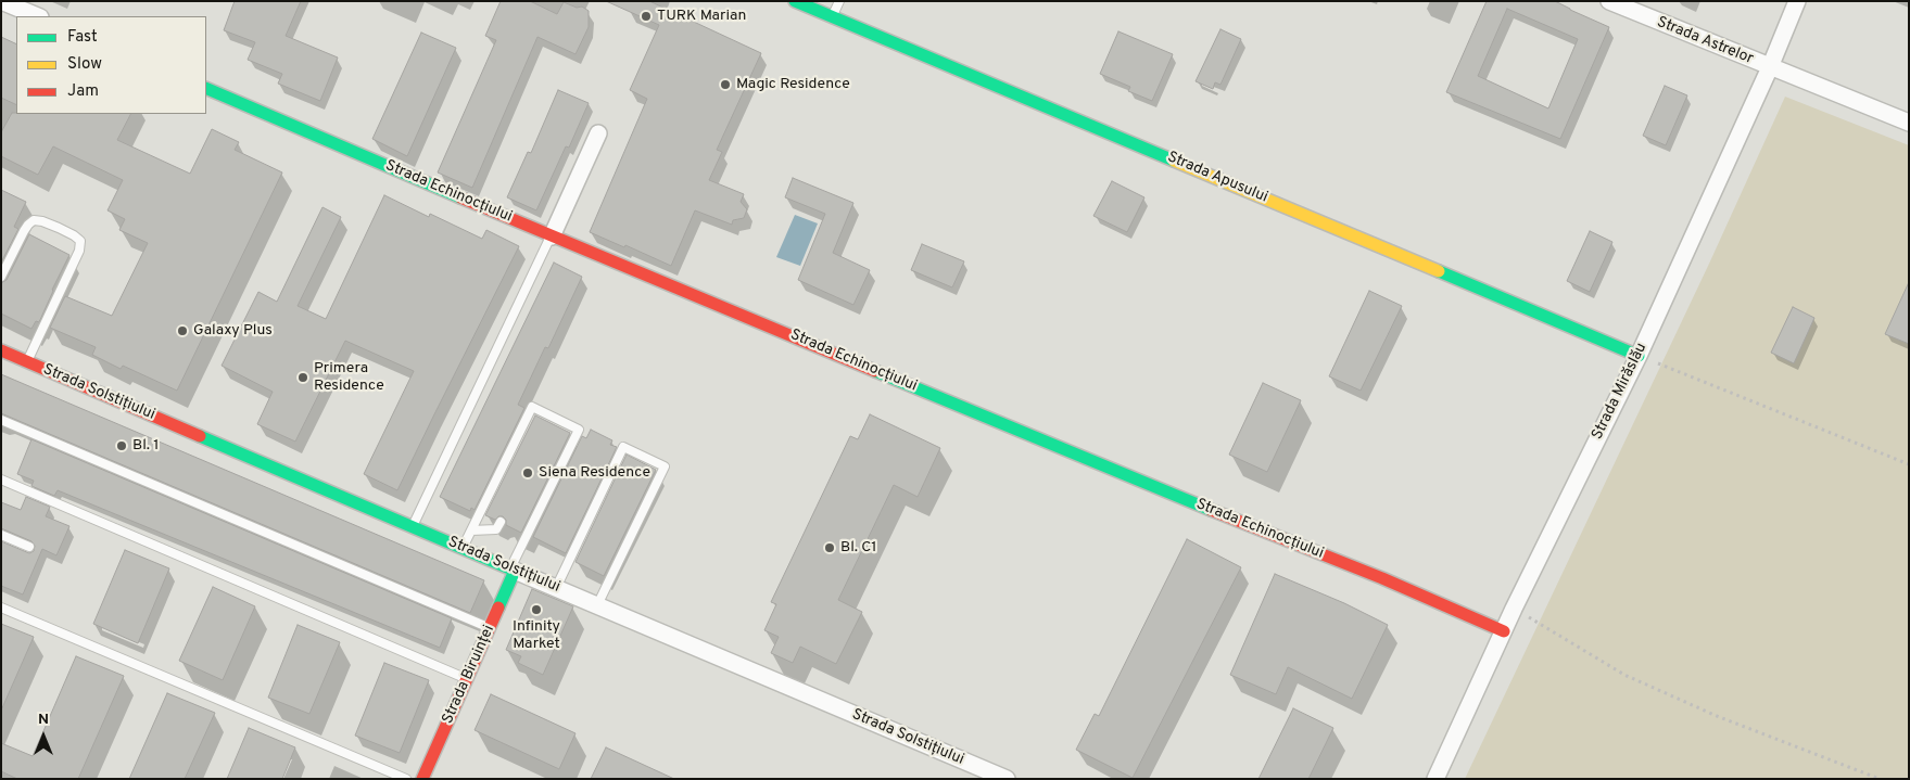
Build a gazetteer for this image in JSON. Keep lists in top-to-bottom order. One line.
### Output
{"streets":{"street":["Strada Astrelor","Strada Apusului","Strada Echinocțiului","Strada Mirăslău","Strada Solstițiului","Strada Biruinței"]},"crossings":[["Strada Astrelor","Strada Mirăslău"],["Strada Apusului","Strada Mirăslău"],["Strada Echinocțiului","Strada Mirăslău"],["Strada Solstițiului","Strada Biruinței"]],"places":["TURK Marian","Magic Residence","Galaxy Plus","Primera Residence","Bl. 1","Siena Residence","Bl. C1","Infinity Market"],"legend":["Fast","Slow","Jam"],"north":"top"}
